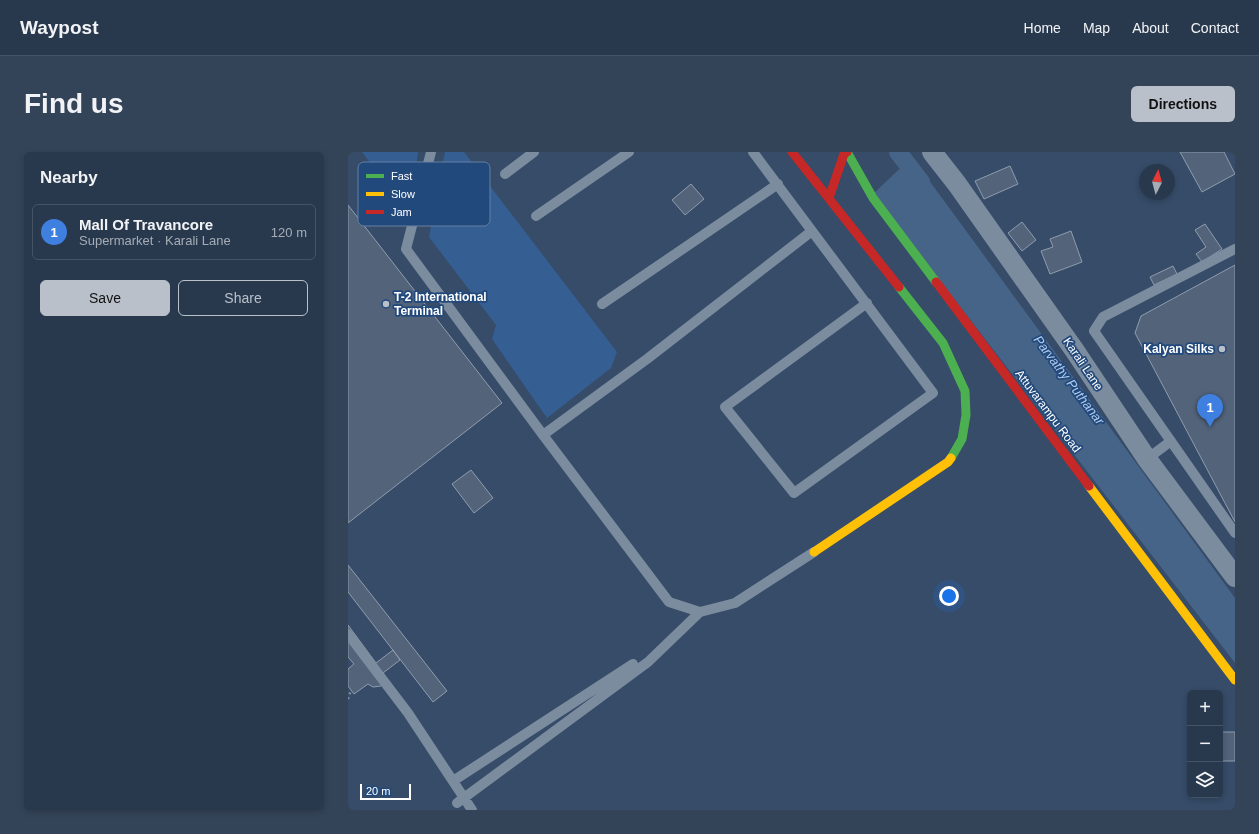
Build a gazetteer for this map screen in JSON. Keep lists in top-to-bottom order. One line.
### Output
{"streets":{"street":["Karali Lane","Attuvarampu Road"]},"water":["Parvathy Puthanar"],"places":["T-2 International Terminal","Kalyan Silks"],"legend":["Fast","Slow","Jam"],"scale_bar":"20 m","north":"top","page":{"header":"Waypost","nav":["Home","Map","About","Contact"],"buttons":["Directions",["Save","Share"]],"title":"Find us","heading":"Nearby","list":[{"mark":"1","name":"Mall Of Travancore","note":"Supermarket · Karali Lane","value":"120 m"}],"pins":"1","map_buttons":["+","−"],"scale":"20 m"}}
